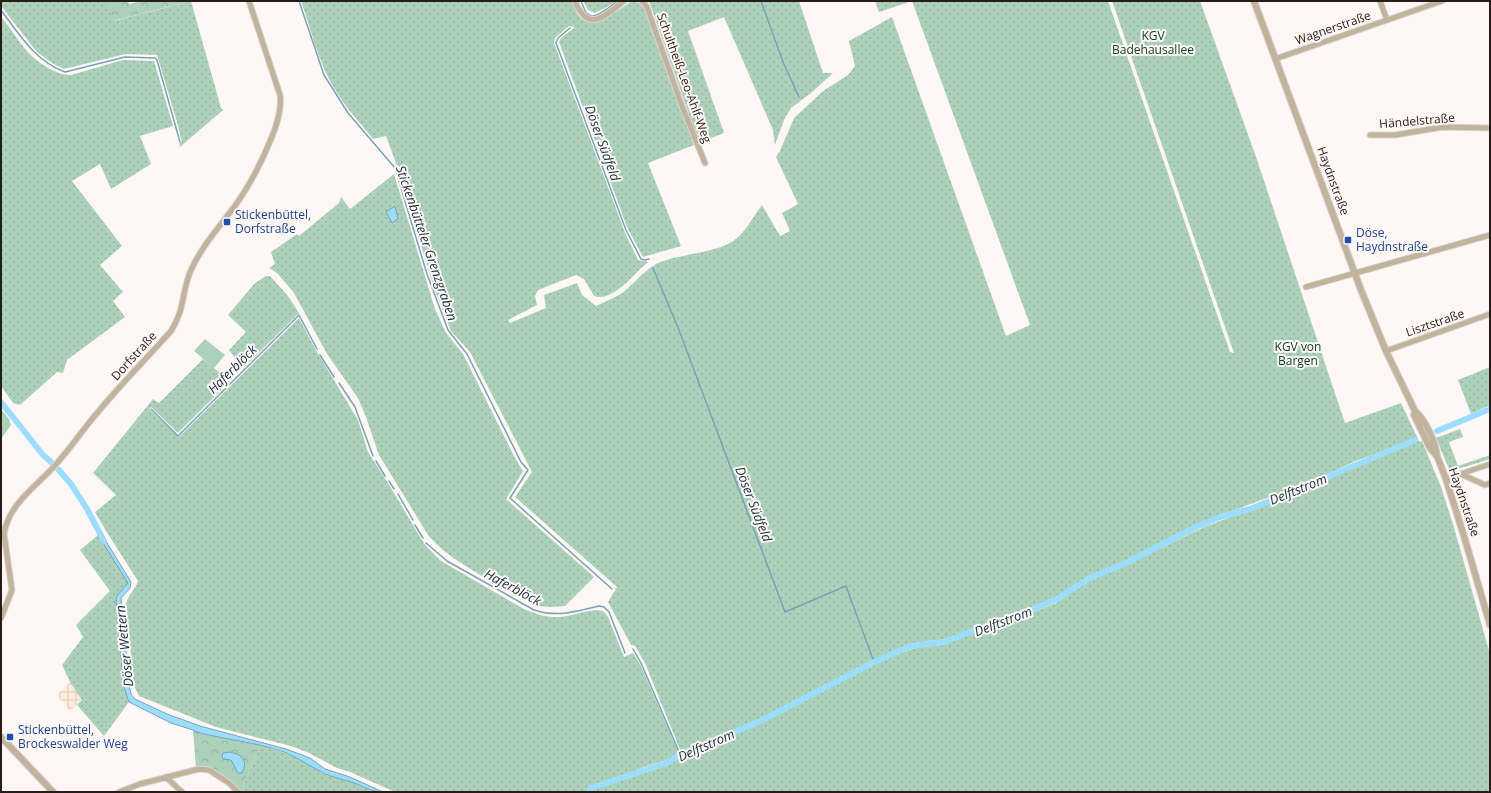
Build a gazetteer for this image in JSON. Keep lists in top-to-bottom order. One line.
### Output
{"streets":{"street":["Wagnerstraße","Schultheiß-Leo-Ahlf-Weg","Händelstraße","Haydnstraße","Lisztstraße","Dorfstraße"]},"crossings":[["Wagnerstraße","Haydnstraße"],["Haydnstraße","Lisztstraße"]],"water":["Döser Südfeld","Stickenbütteler Grenzgraben","Haferblöck","Delftstrom","Döser Wettern"],"parks":["KGV Badehausallee","KGV von Bargen"],"places":{"transit":["Stickenbüttel, Dorfstraße","Döse, Haydnstraße","Stickenbüttel, Brockeswalder Weg"]}}
